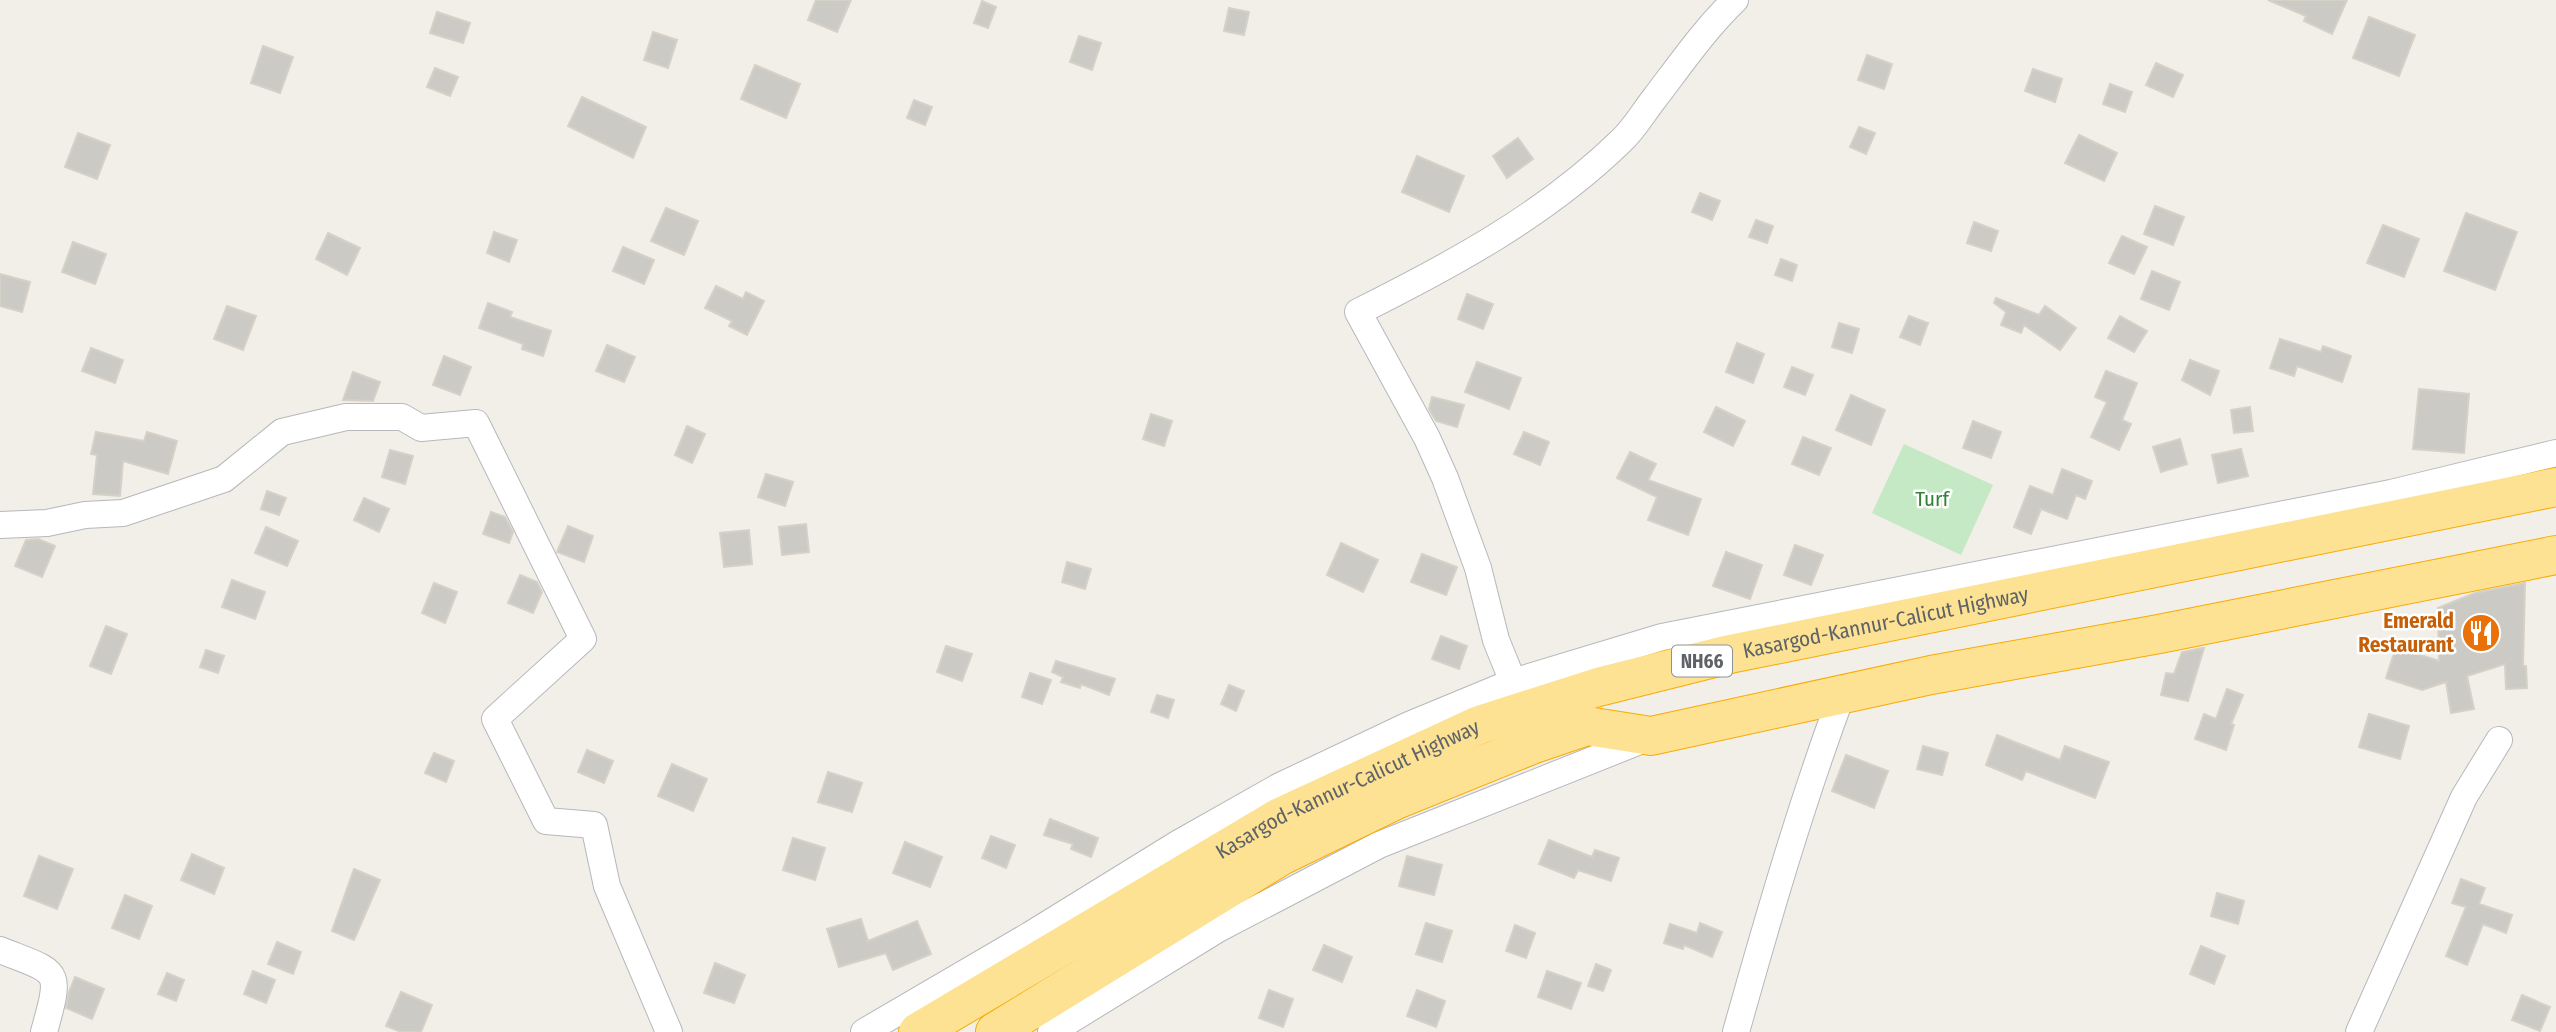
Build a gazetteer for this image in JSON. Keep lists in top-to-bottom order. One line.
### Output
{"streets":{"highway":["Kasargod-Kannur-Calicut Highway","NH66"]},"parks":["Turf"],"places":{"restaurant":["Emerald Restaurant"]}}
